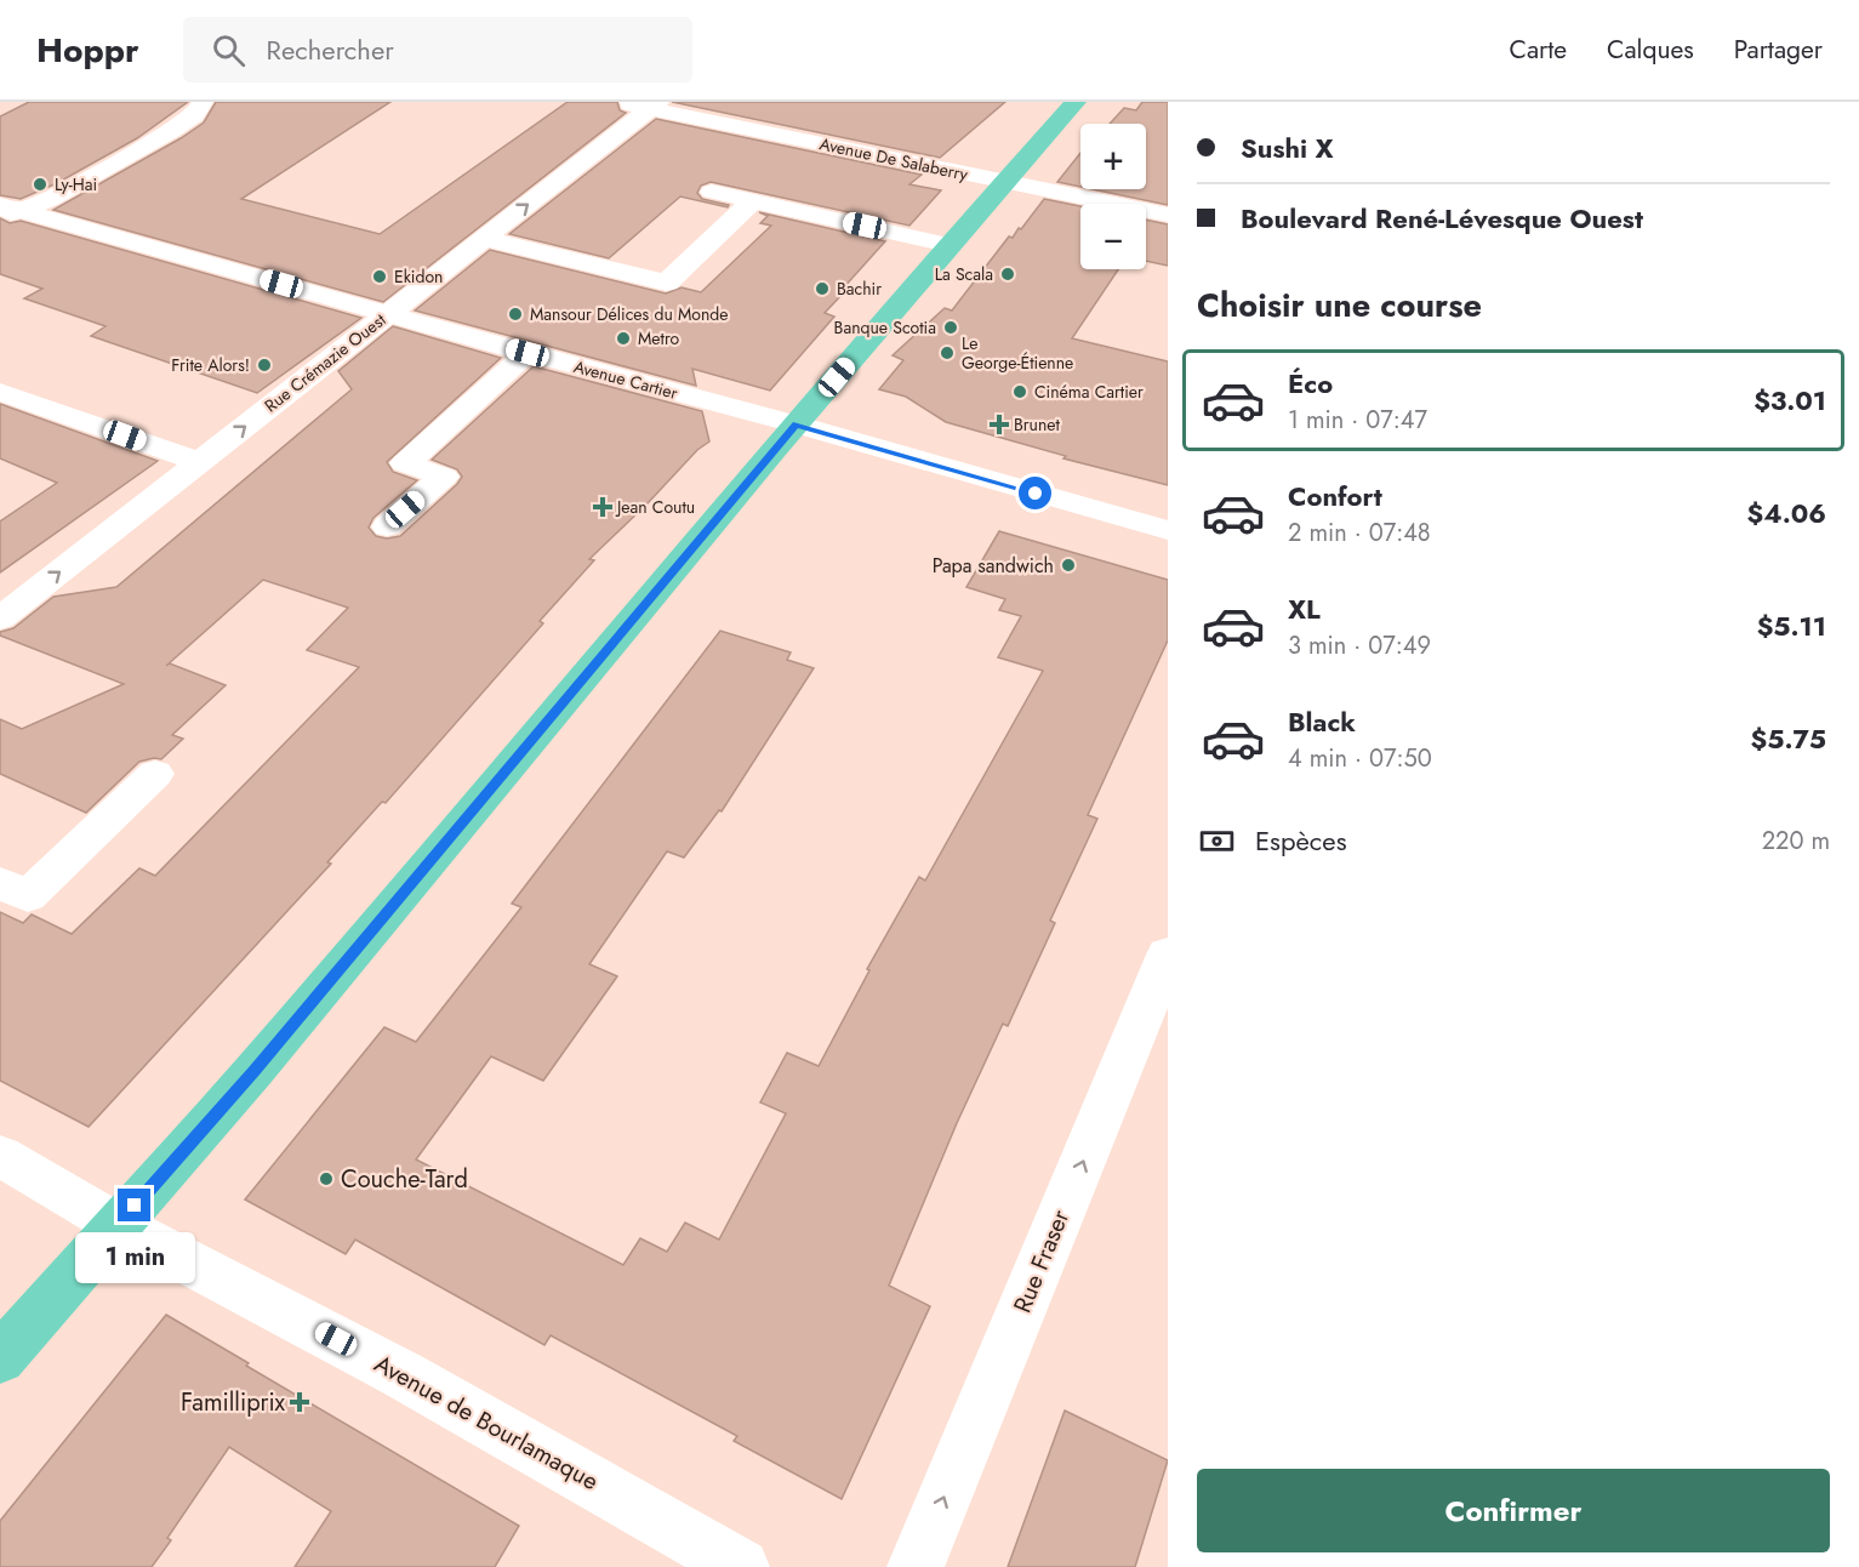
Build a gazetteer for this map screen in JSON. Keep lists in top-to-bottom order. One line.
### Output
{"streets":{"street":["Avenue De Salaberry","Rue Crémazie Ouest","Avenue Cartier","Rue Fraser","Avenue de Bourlamaque"]},"crossings":[["Avenue De Salaberry","Rue Crémazie Ouest"],["Rue Crémazie Ouest","Avenue Cartier"]],"one_way":["Rue Fraser"],"places":{"other":["Ly-Hai","La Scala","Ekidon","Bachir","Mansour Délices du Monde","Banque Scotia","Metro","Le George-Étienne","Frite Alors!","Cinéma Cartier","Papa sandwich","Couche-Tard"],"health":["Brunet","Jean Coutu","Familliprix"]},"page":{"header":"Hoppr","search":"Rechercher","nav":["Carte","Calques","Partager"],"banner":["Sushi X","Boulevard René-Lévesque Ouest"],"map_buttons":["+","−"],"heading":"Choisir une course","list":[{"name":"Éco","note":"1 min · 07:47","value":"$3.01"},{"name":"Confort","note":"2 min · 07:48","value":"$4.06"},{"name":"XL","note":"3 min · 07:49","value":"$5.11"},{"name":"Black","note":"4 min · 07:50","value":"$5.75"}],"pay":["Espèces","220 m"],"bubble":"1 min","buttons":"Confirmer"}}
